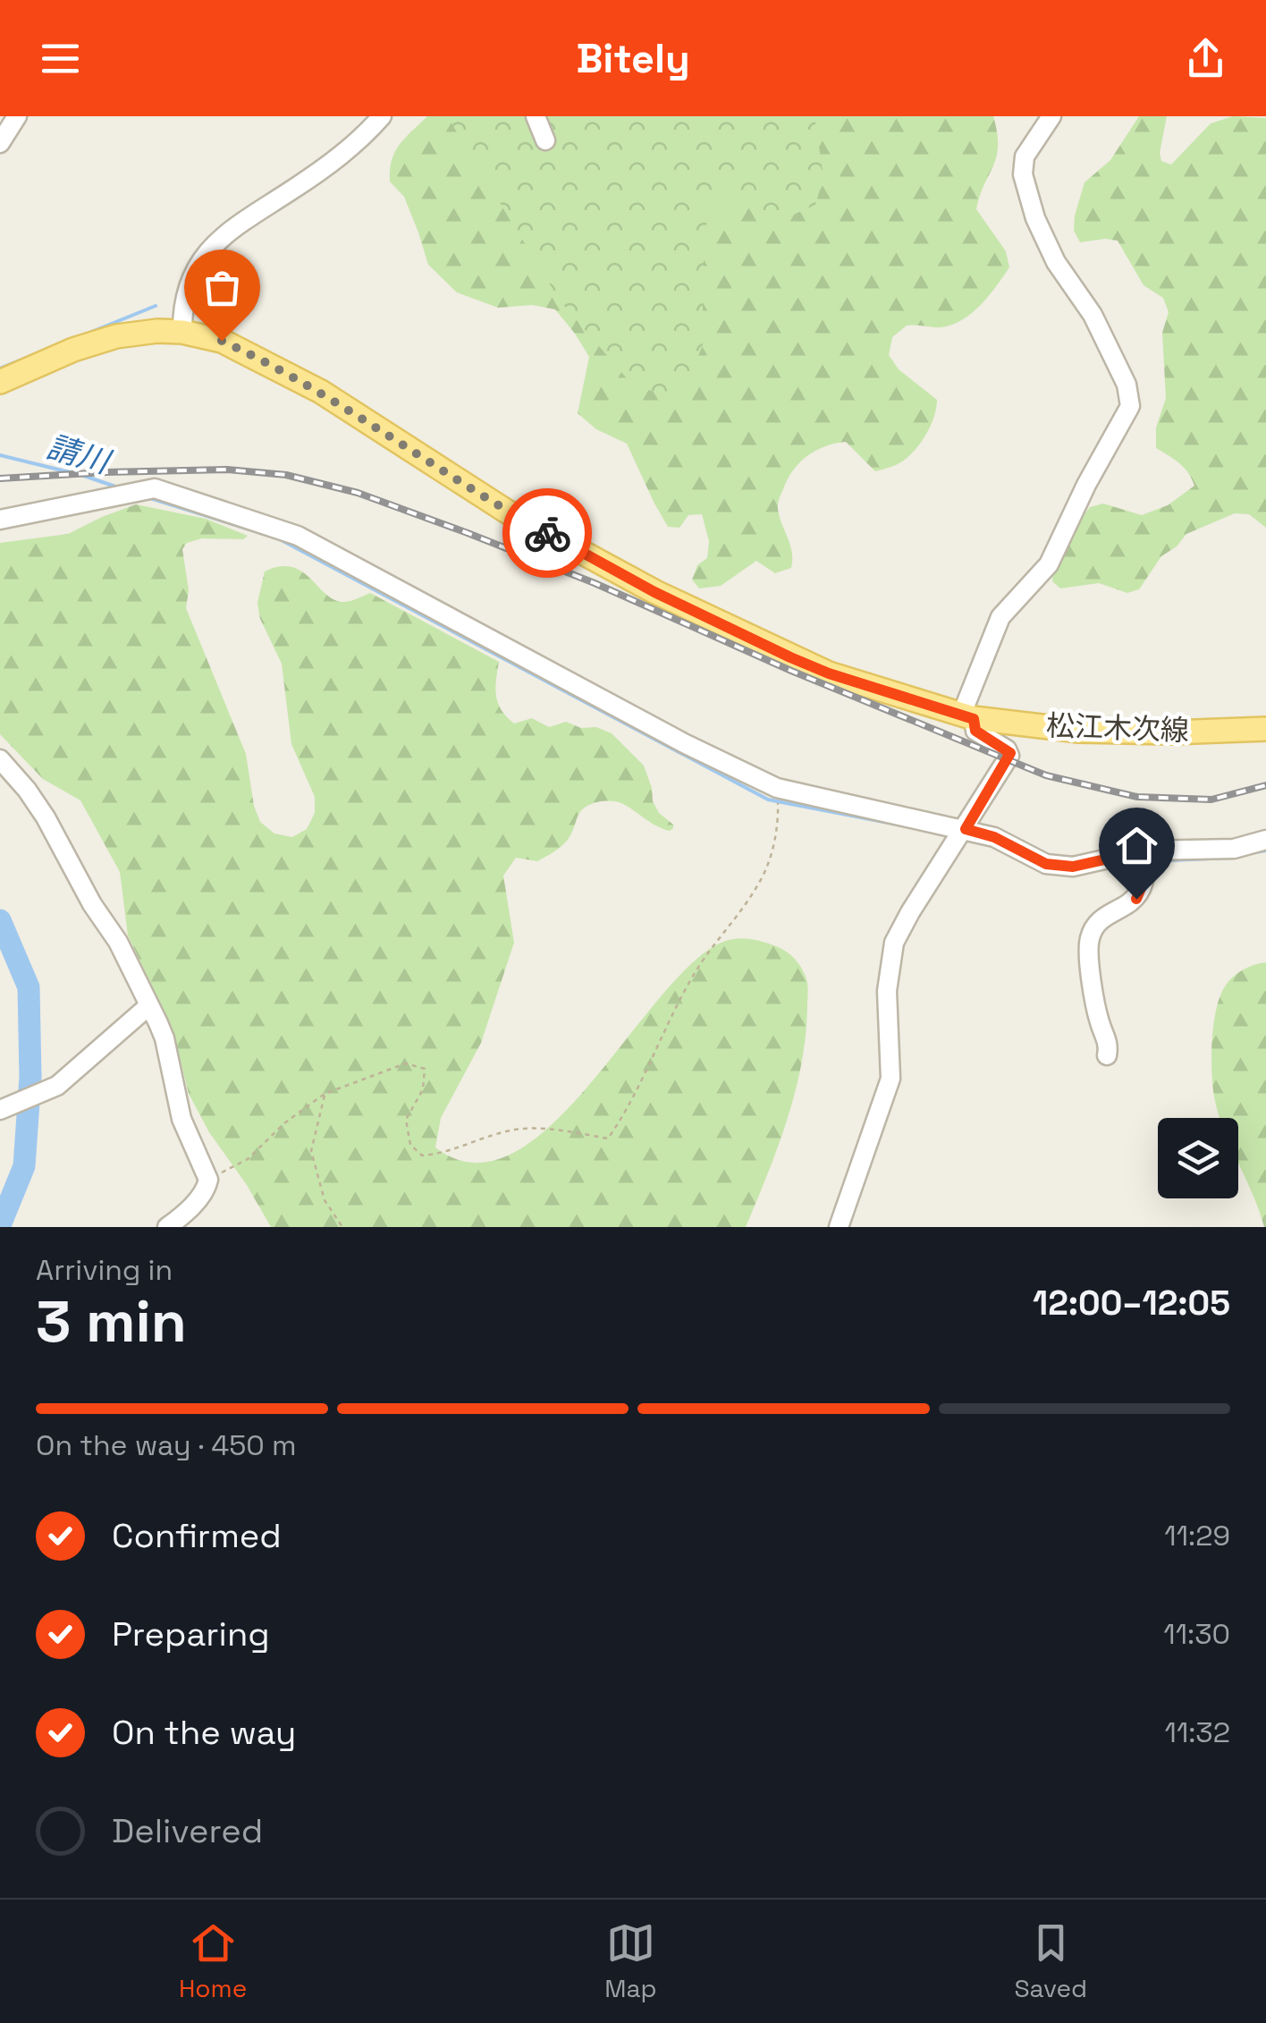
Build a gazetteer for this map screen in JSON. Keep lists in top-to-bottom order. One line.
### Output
{"streets":{"main road":["松江木次線"]},"water":["請川"],"page":{"header":"Bitely","heading":["3 min","Arriving in","12:00–12:05"],"bar":"On the way · 450 m","list":[["Confirmed","11:29"],["Preparing","11:30"],["On the way","11:32"],"Delivered"],"tabs":["Home","Map","Saved"]}}
